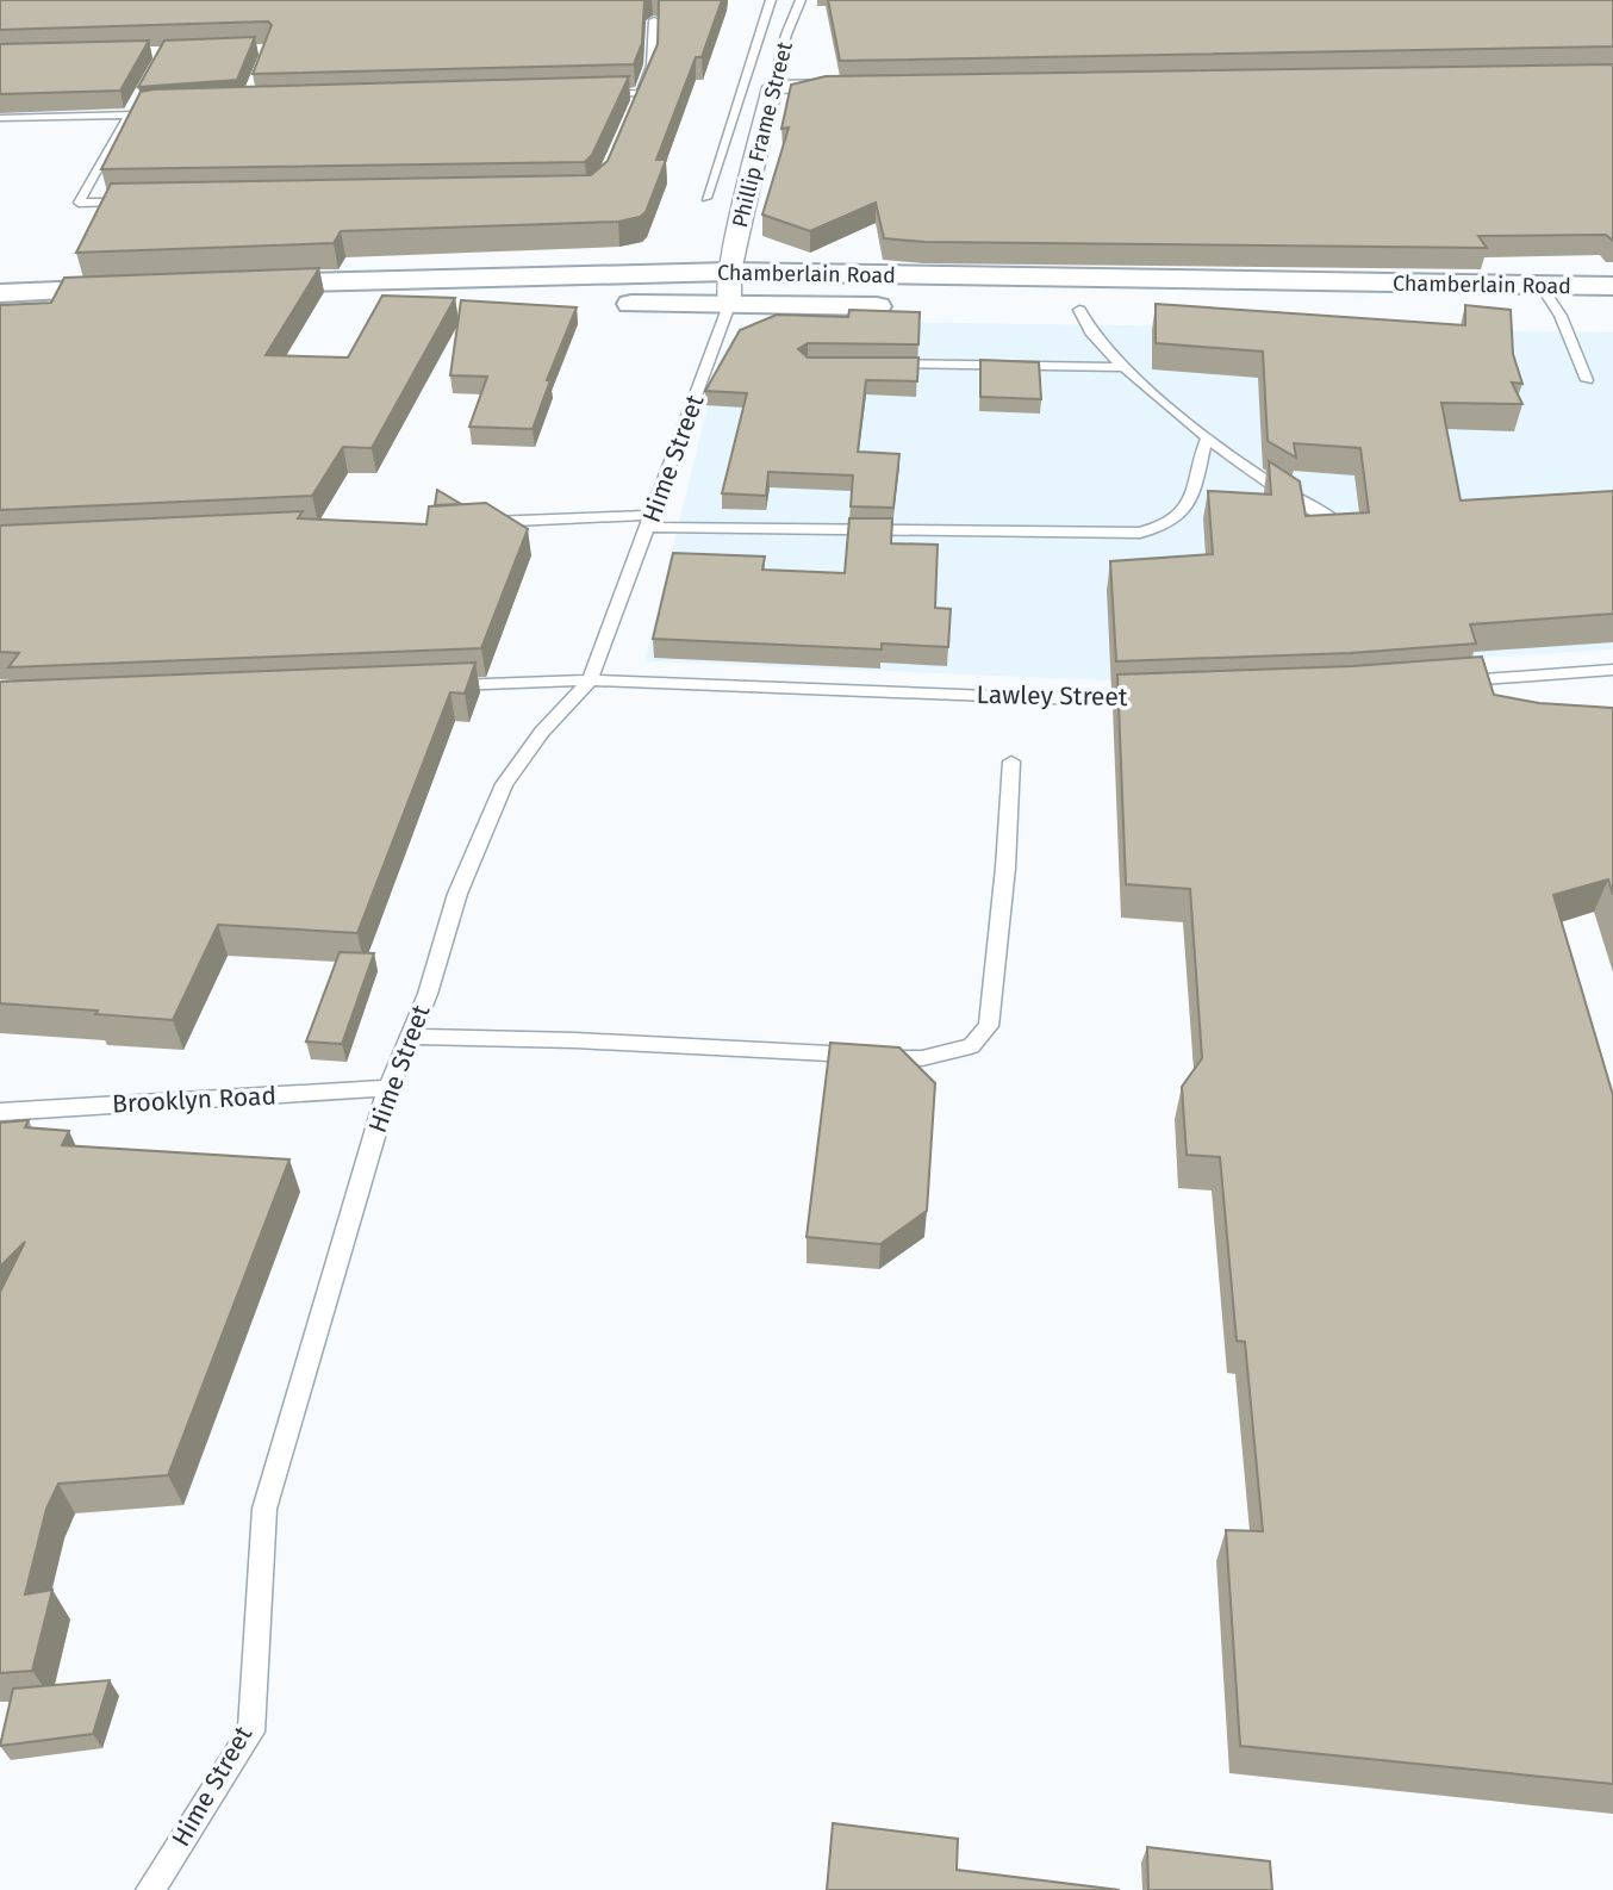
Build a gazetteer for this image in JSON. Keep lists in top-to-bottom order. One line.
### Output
{"streets":{"street":["Phillip Frame Street","Chamberlain Road","Hime Street"],"lane":["Lawley Street","Brooklyn Road"]},"crossings":[["Phillip Frame Street","Chamberlain Road"],["Phillip Frame Street","Hime Street"],["Chamberlain Road","Hime Street"],["Hime Street","Lawley Street"],["Hime Street","Brooklyn Road"]]}
